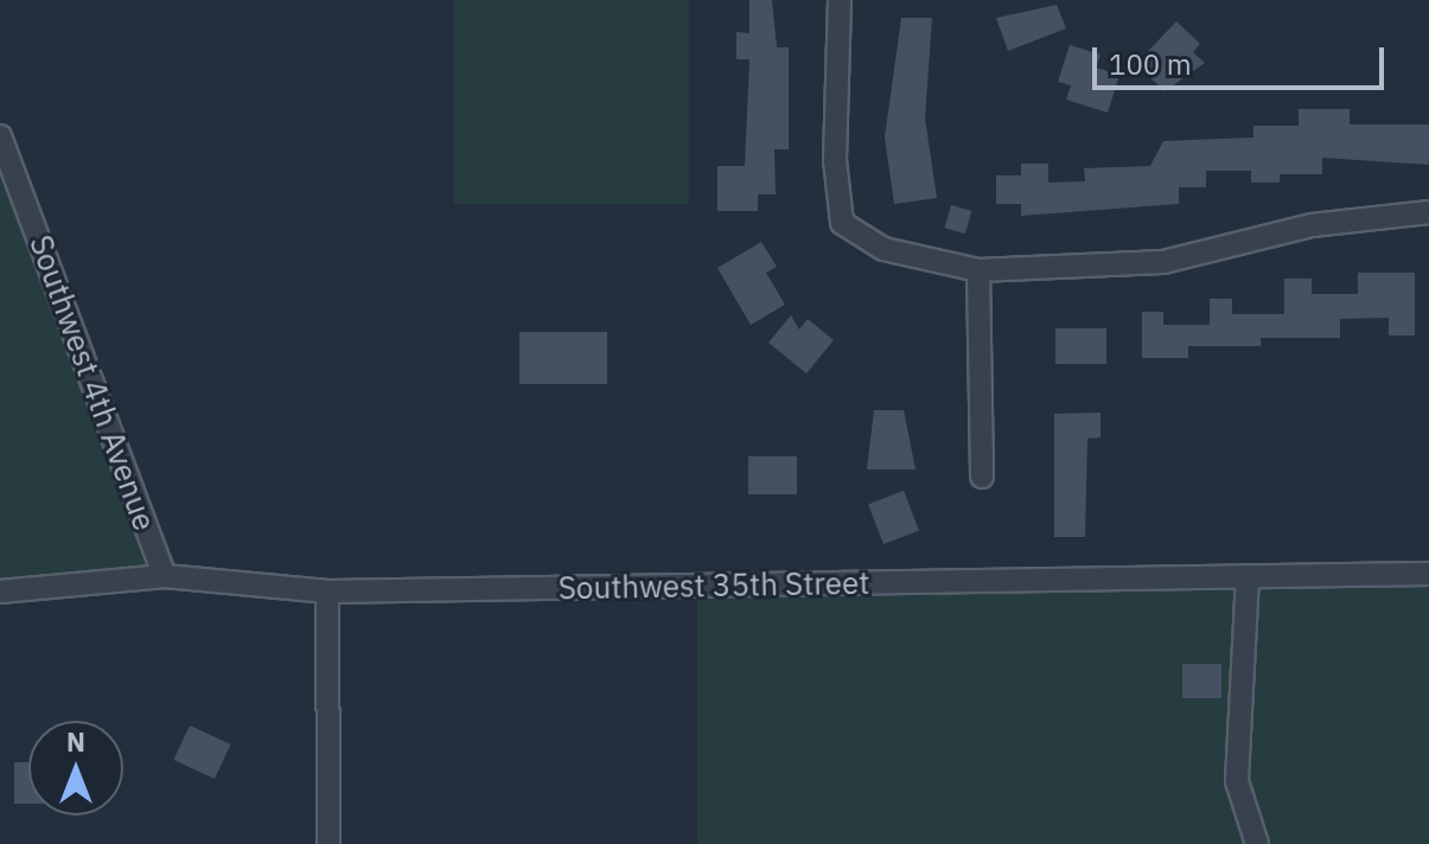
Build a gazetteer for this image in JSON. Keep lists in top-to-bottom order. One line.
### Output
{"streets":{"street":["Southwest 4th Avenue","Southwest 35th Street"]},"crossings":[["Southwest 4th Avenue","Southwest 35th Street"]],"scale_bar":"100 m","north":"top"}
